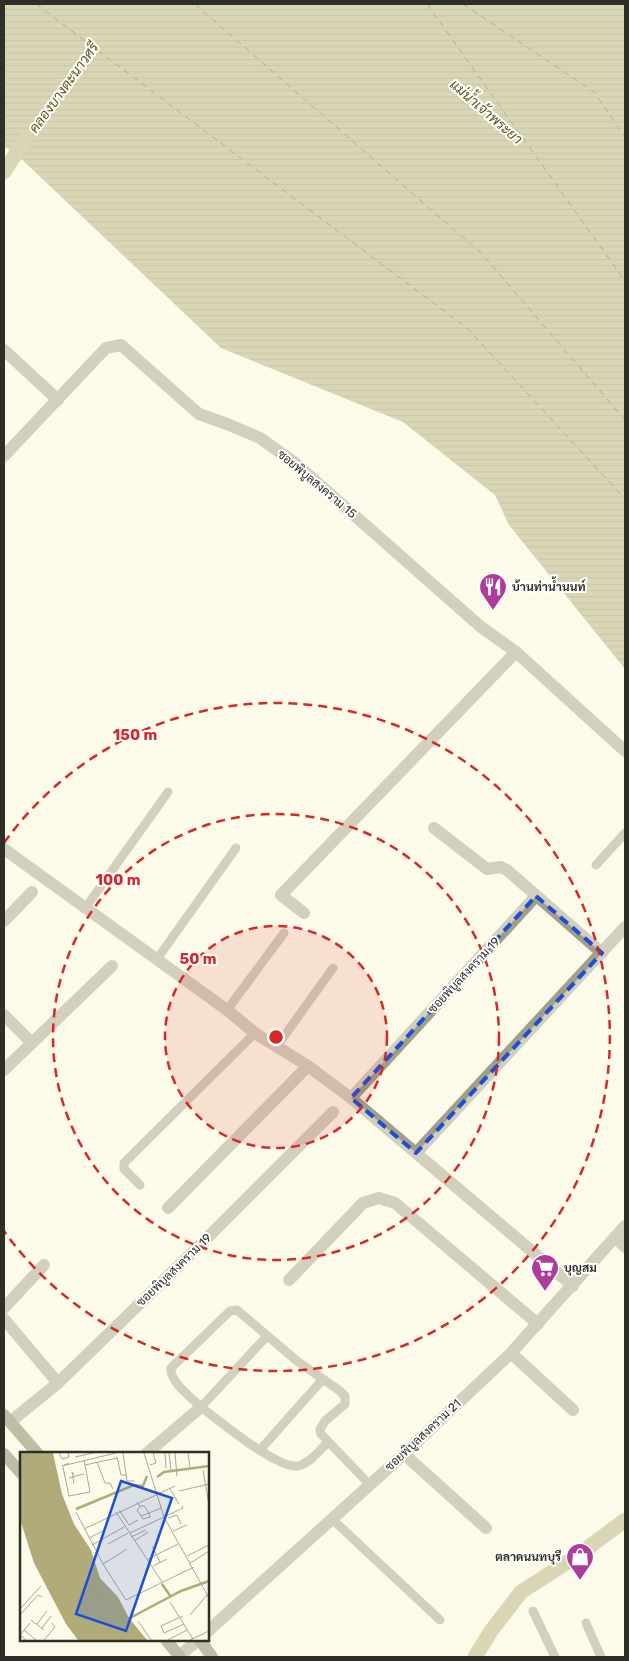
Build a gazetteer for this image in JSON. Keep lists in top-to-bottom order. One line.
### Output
{"streets":{"street":["ซอยพิบูลสงคราม 15","ซอยพิบูลสงคราม 19","ซอยพิบูลสงคราม 21"]},"water":["คลองบางตะนาวศรี","แม่น้ำเจ้าพระยา"],"places":{"restaurant":["บ้านท่าน้ำนนท์"],"supermarket":["บุญสม"],"shop":["ตลาดนนทบุรี"]},"rings":["150 m","100 m","50 m"]}
